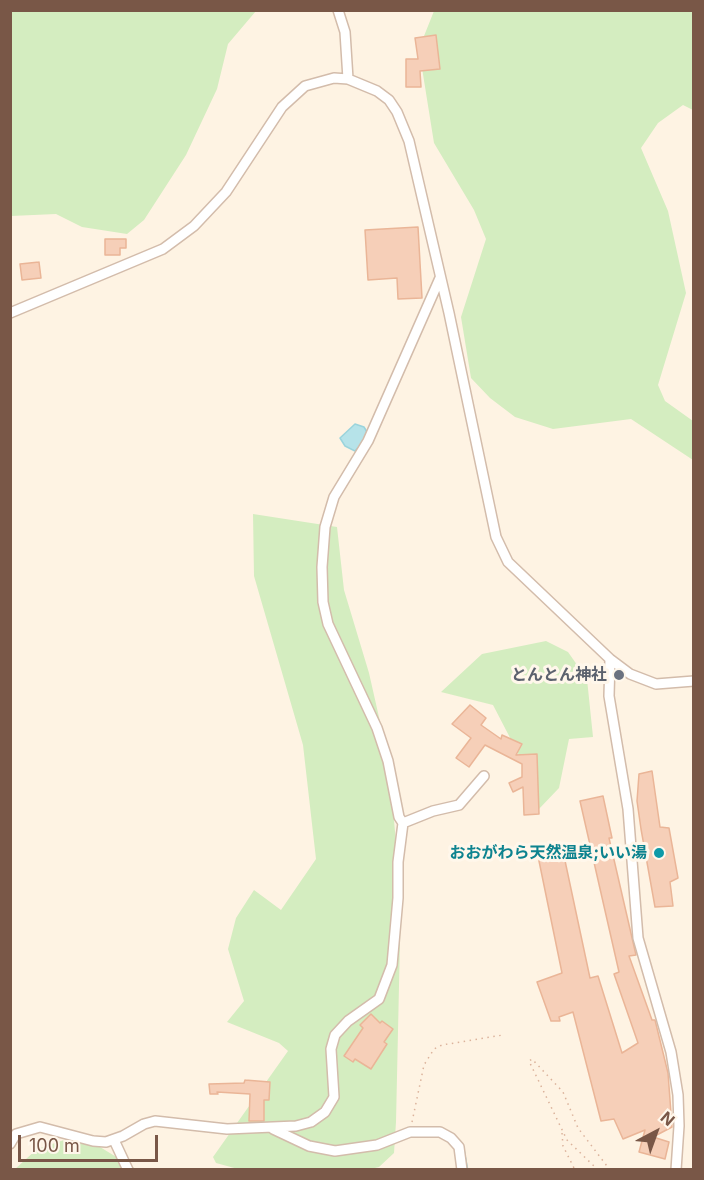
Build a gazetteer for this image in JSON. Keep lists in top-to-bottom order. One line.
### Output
{"places":["とんとん神社","おおがわら天然温泉;いい湯"],"scale_bar":"100 m","north":"top right"}
